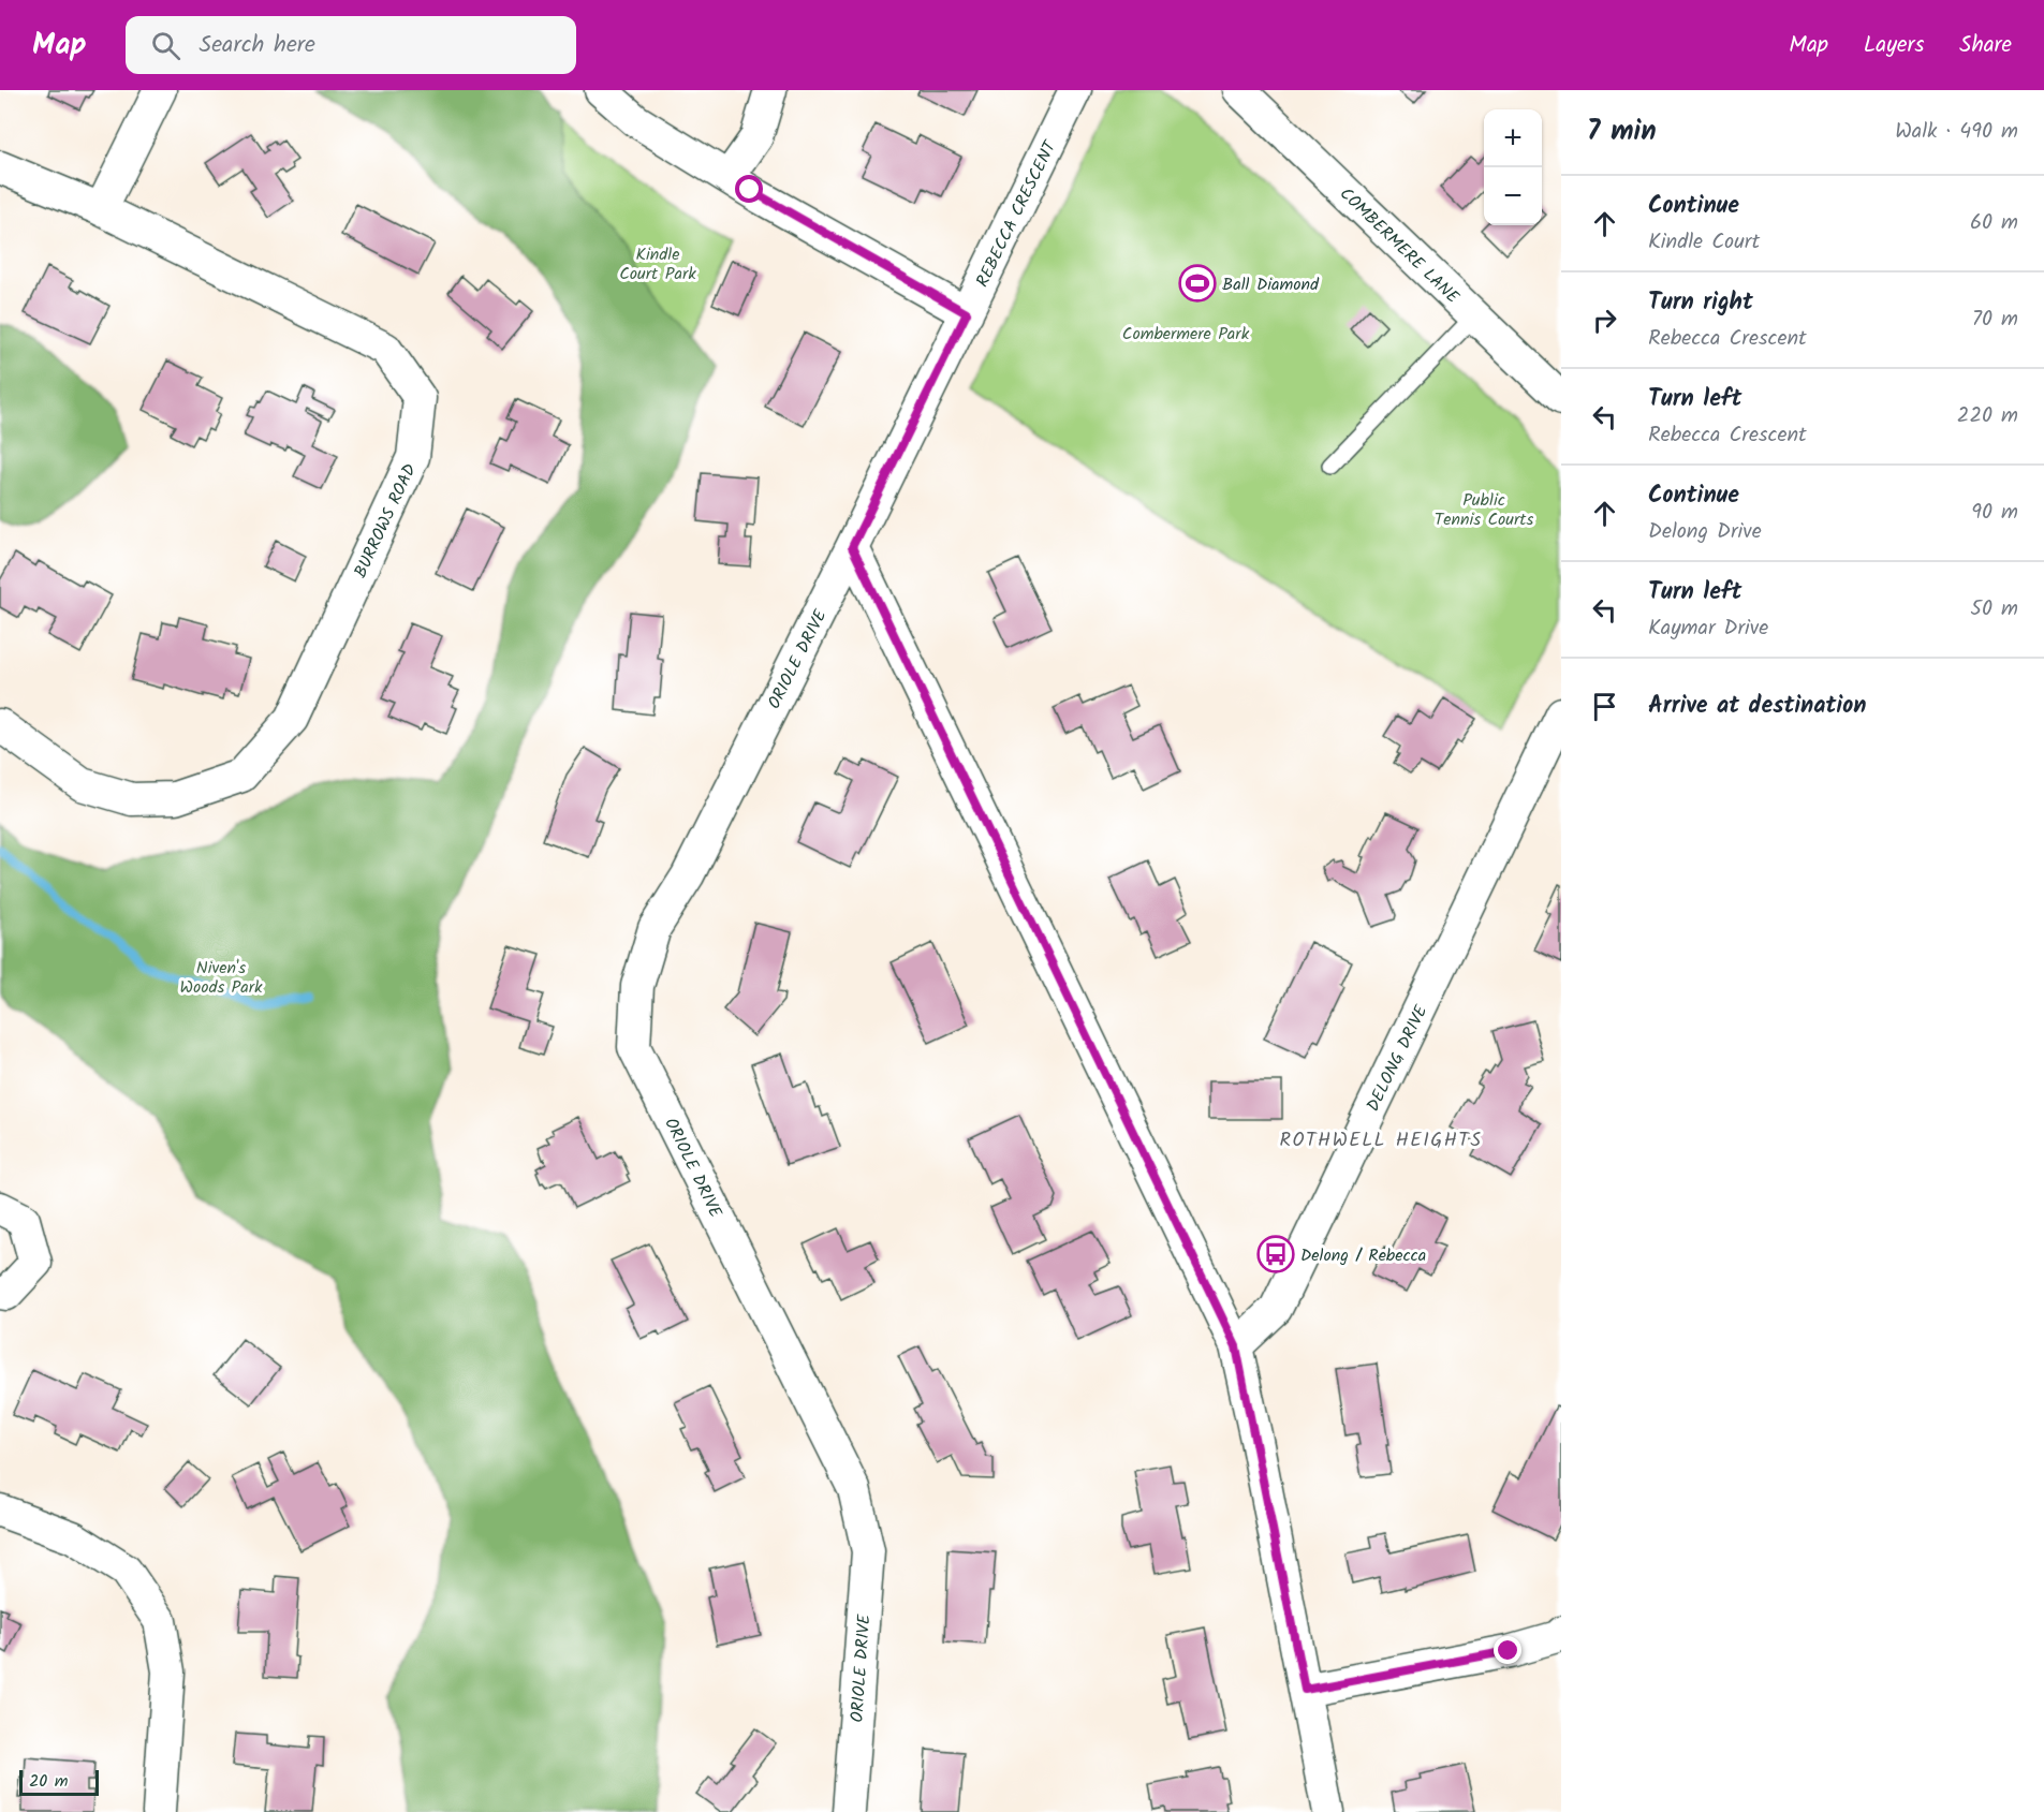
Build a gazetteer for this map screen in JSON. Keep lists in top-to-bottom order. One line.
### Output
{"streets":{"street":["REBECCA CRESCENT","COMBERMERE LANE","BURROWS ROAD","ORIOLE DRIVE","DELONG DRIVE"]},"crossings":[["REBECCA CRESCENT","ORIOLE DRIVE"]],"districts":["ROTHWELL HEIGHTS"],"parks":["Kindle Court Park","Combermere Park","Public Tennis Courts","Niven's Woods Park"],"places":{"sports":["Ball Diamond"],"bus stop":["Delong / Rebecca"]},"scale_bar":"20 m","page":{"header":"Map","search":"Search here","nav":["Map","Layers","Share"],"heading":["7 min","Walk · 490 m"],"map_buttons":["+","−"],"list":[["Continue","Kindle Court","60 m"],["Turn right","Rebecca Crescent","70 m"],["Turn left","Rebecca Crescent","220 m"],["Continue","Delong Drive","90 m"],["Turn left","Kaymar Drive","50 m"],"Arrive at destination"],"scale":"20 m"}}
